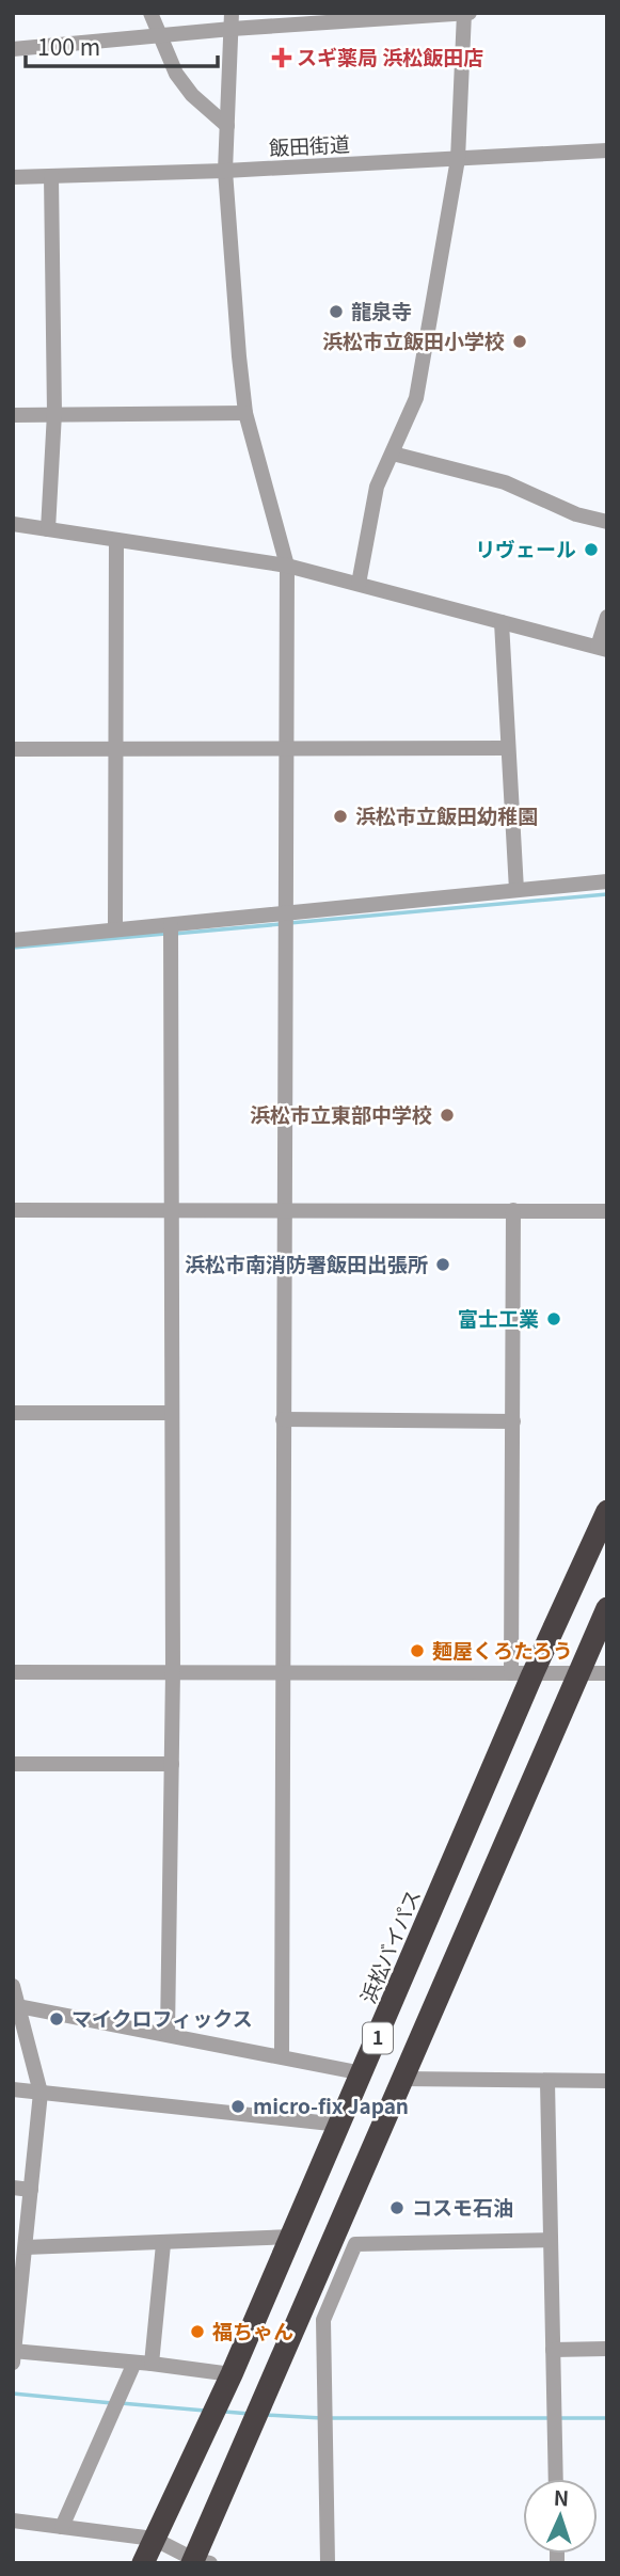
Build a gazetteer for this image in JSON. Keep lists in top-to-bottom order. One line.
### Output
{"streets":{"highway":["浜松バイパス","1"],"street":["飯田街道"]},"places":{"health":["スギ薬局 浜松飯田店"],"other":["龍泉寺","浜松市立飯田小学校","リヴェール","浜松市立飯田幼稚園","浜松市立東部中学校","浜松市南消防署飯田出張所","富士工業","麺屋くろたろう","マイクロフィックス","micro-fix Japan","コスモ石油","福ちゃん"]},"scale_bar":"100 m","north":"top"}
